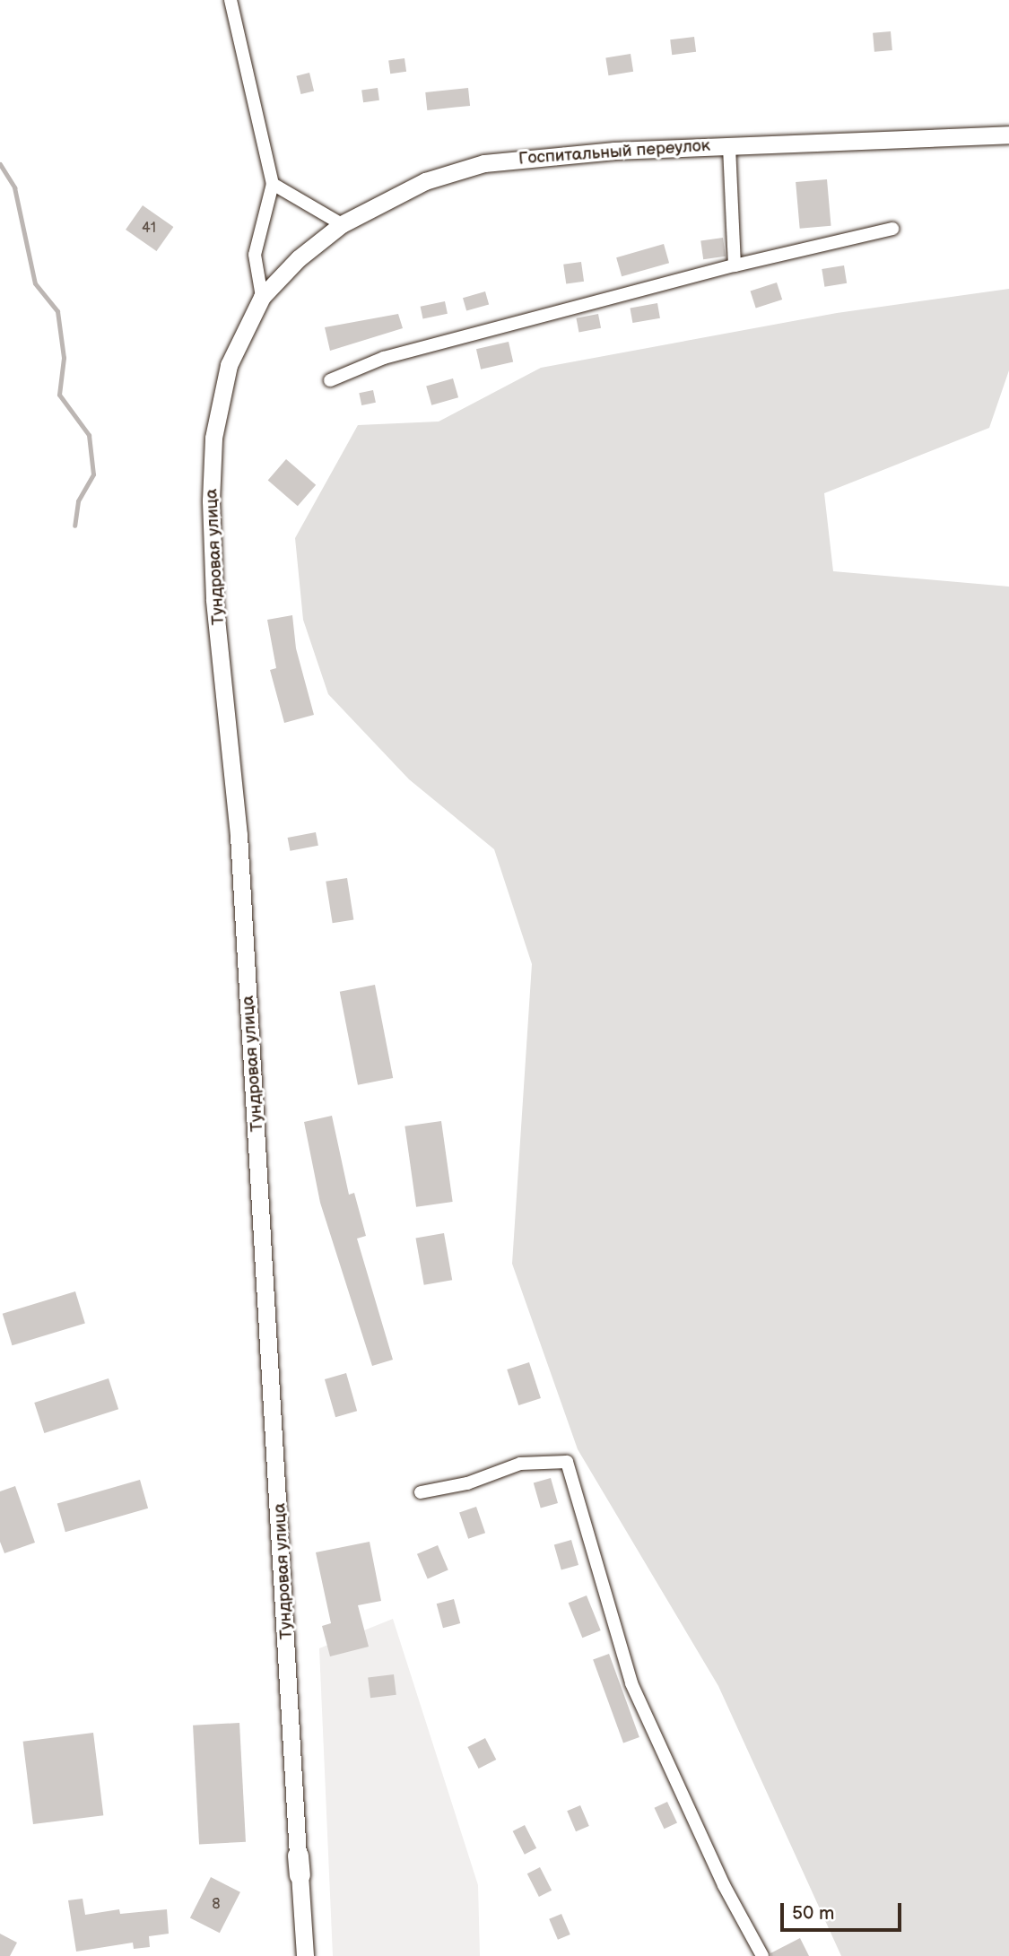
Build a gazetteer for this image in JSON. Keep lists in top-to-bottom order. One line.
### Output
{"streets":{"main road":["Госпитальный переулок","Тундровая улица"]},"crossings":[["Госпитальный переулок","Тундровая улица"]],"house_numbers":["41","8"],"scale_bar":"50 m"}
